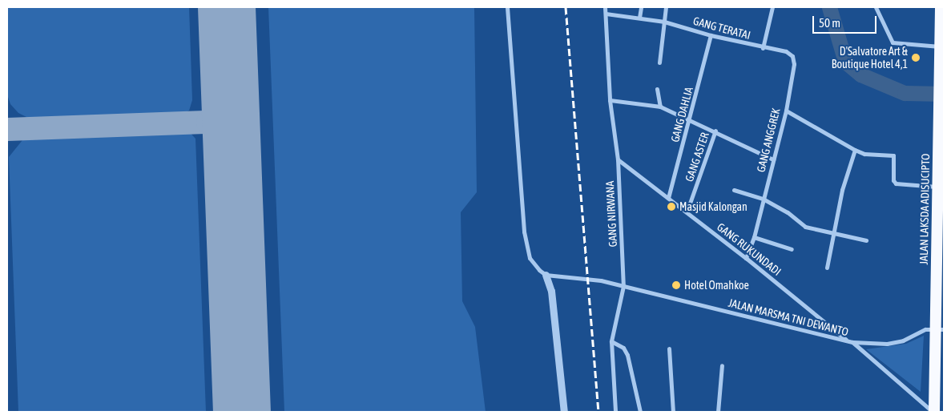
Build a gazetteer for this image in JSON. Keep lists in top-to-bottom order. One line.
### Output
{"streets":{"highway":["JALAN LAKSDA ADISUCIPTO"],"street":["GANG TERATAI","GANG DAHLIA","GANG ANGGREK","GANG ASTER","GANG NIRWANA","GANG RUKUNDADI","JALAN MARSMA TNI DEWANTO"]},"crossings":[["GANG TERATAI","GANG DAHLIA"],["GANG TERATAI","GANG ANGGREK"],["GANG TERATAI","GANG NIRWANA"],["GANG DAHLIA","GANG RUKUNDADI"],["GANG ANGGREK","GANG RUKUNDADI"],["GANG ASTER","GANG RUKUNDADI"],["JALAN LAKSDA ADISUCIPTO","JALAN MARSMA TNI DEWANTO"],["GANG NIRWANA","GANG RUKUNDADI"],["GANG NIRWANA","JALAN MARSMA TNI DEWANTO"],["GANG RUKUNDADI","JALAN MARSMA TNI DEWANTO"]],"places":["D'Salvatore Art & Boutique Hotel 4,1","Masjid Kalongan","Hotel Omahkoe"],"scale_bar":"50 m"}
